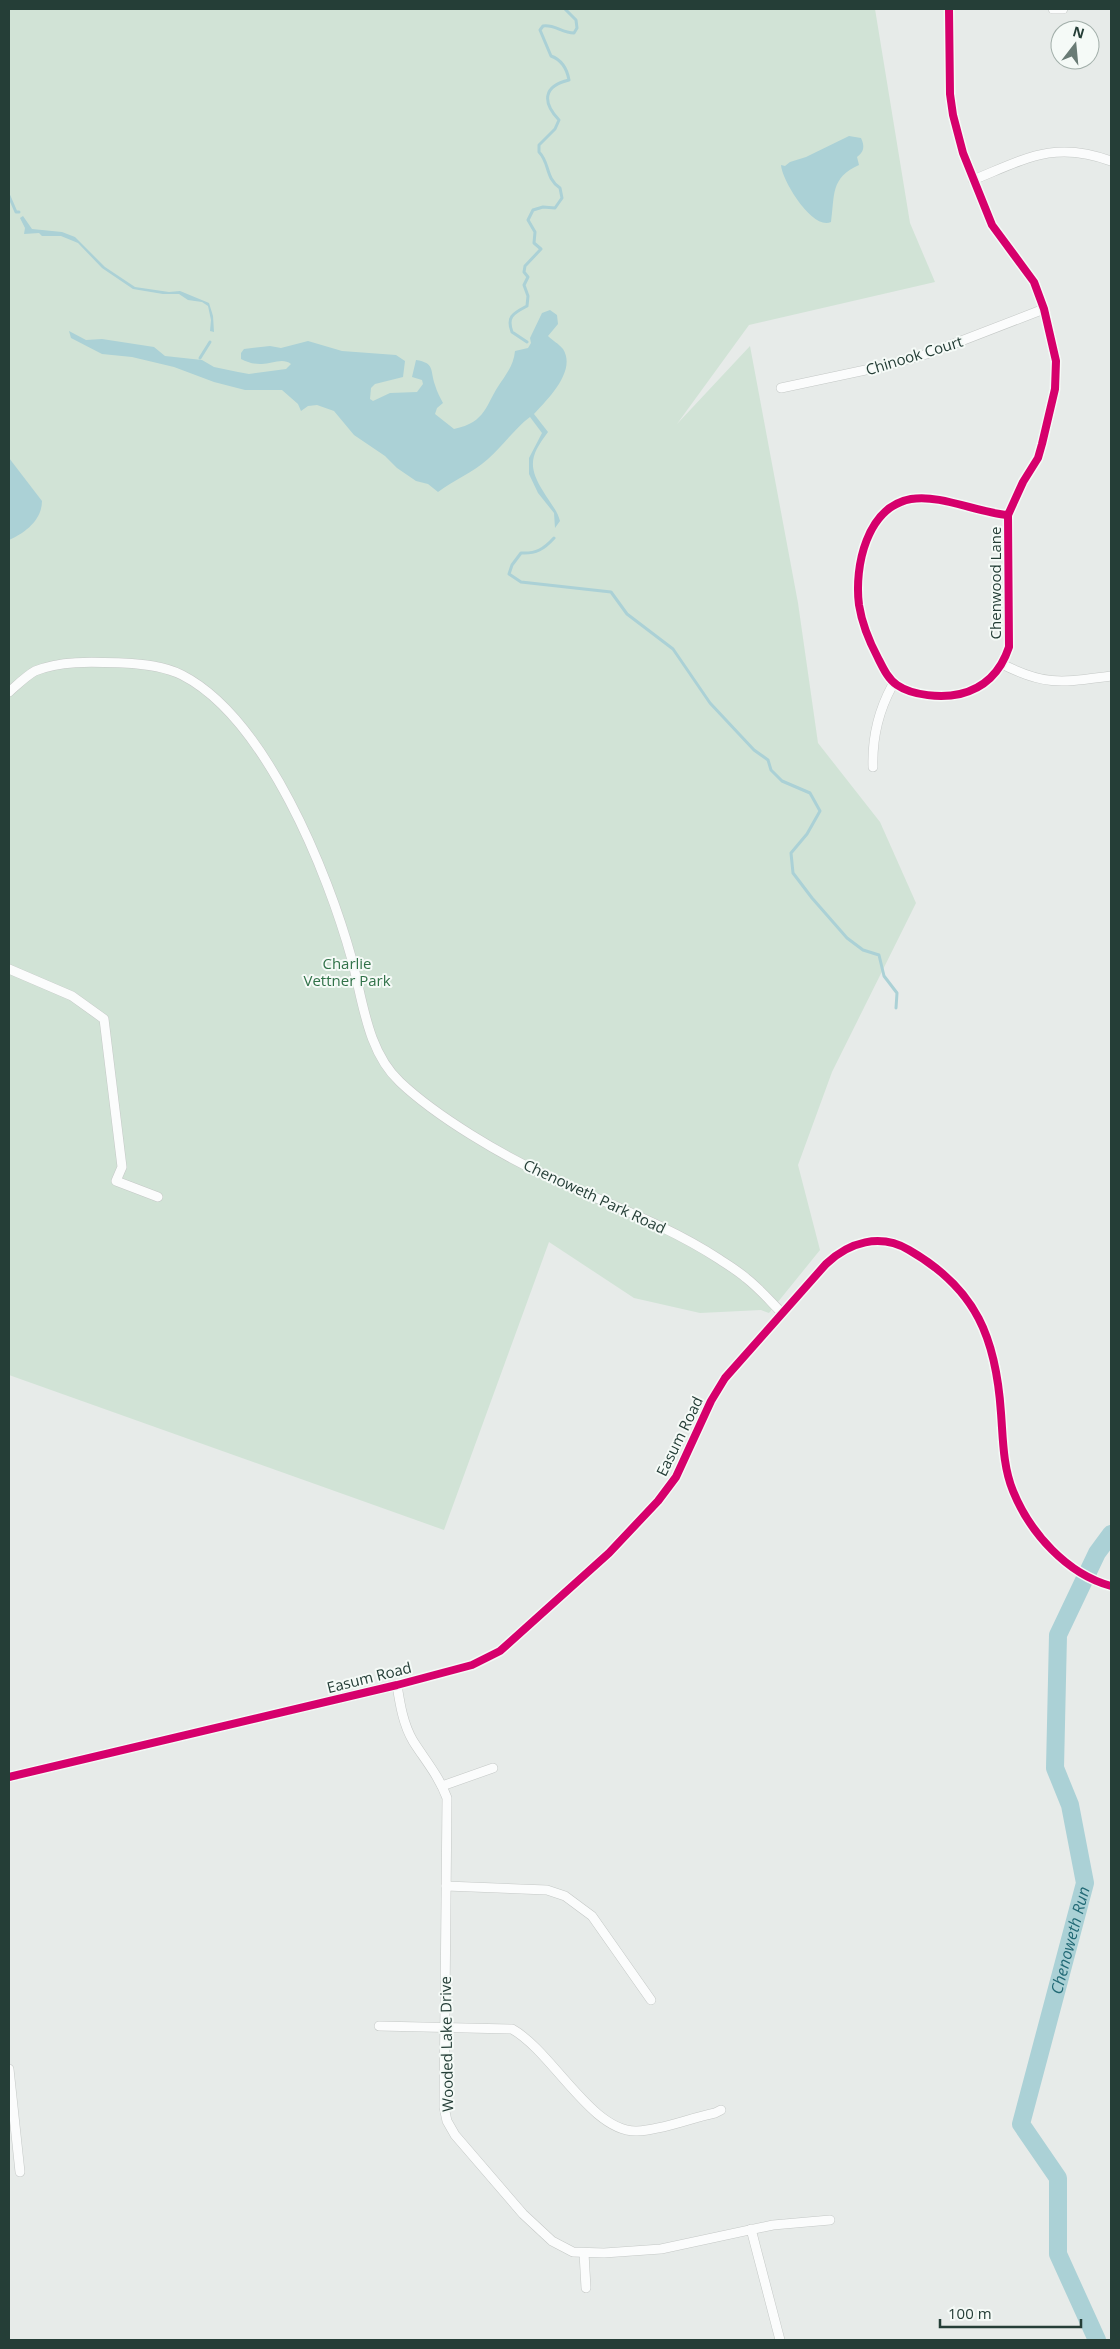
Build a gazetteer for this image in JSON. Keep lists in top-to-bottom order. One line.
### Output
{"streets":{"street":["Chinook Court","Chenwood Lane","Chenoweth Park Road","Easum Road","Wooded Lake Drive"]},"crossings":[["Chinook Court","Chenwood Lane"],["Chenoweth Park Road","Easum Road"],["Easum Road","Wooded Lake Drive"]],"water":["Chenoweth Run"],"parks":["Charlie Vettner Park"],"scale_bar":"100 m","north":"top"}
